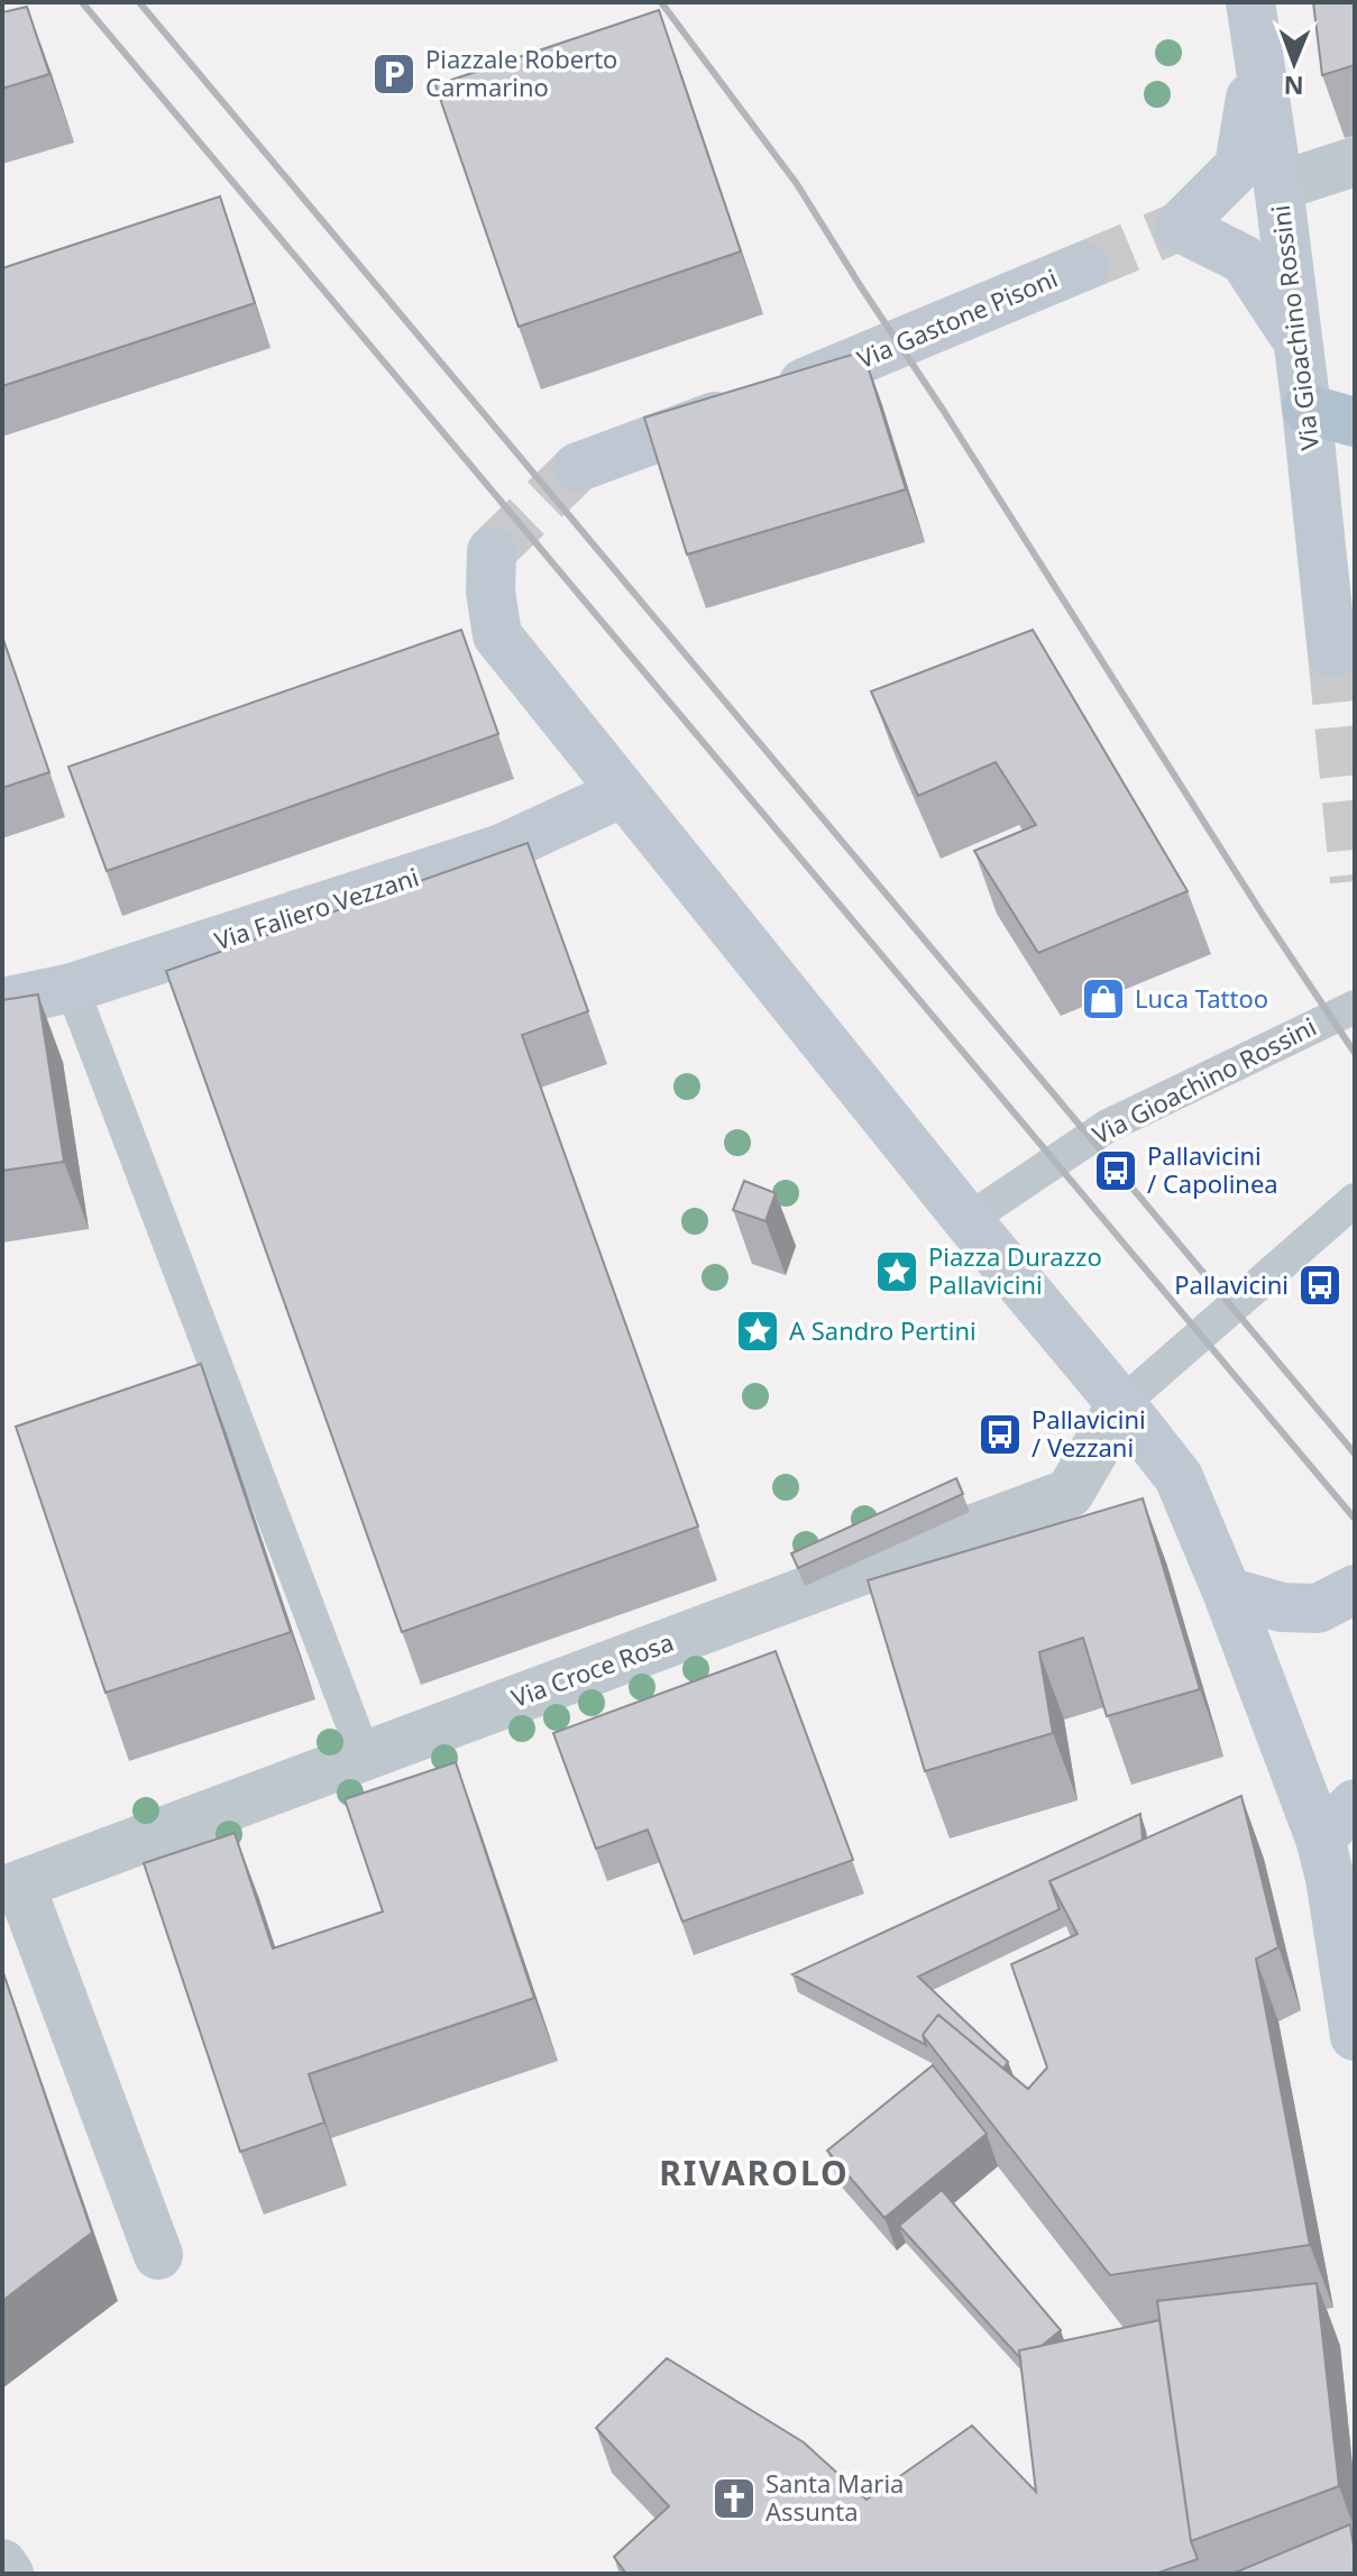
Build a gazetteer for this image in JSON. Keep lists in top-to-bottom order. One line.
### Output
{"streets":{"main road":["Via Gastone Pisoni","Via Gioachino Rossini","Via Faliero Vezzani"],"street":["Via Croce Rosa"]},"districts":["RIVAROLO"],"places":{"parking":["Piazzale Roberto Carmarino"],"shop":["Luca Tattoo"],"bus stop":["Pallavicini / Capolinea","Pallavicini","Pallavicini / Vezzani"],"place":["Piazza Durazzo Pallavicini","A Sandro Pertini"],"church":["Santa Maria Assunta"]},"north":"bottom"}
